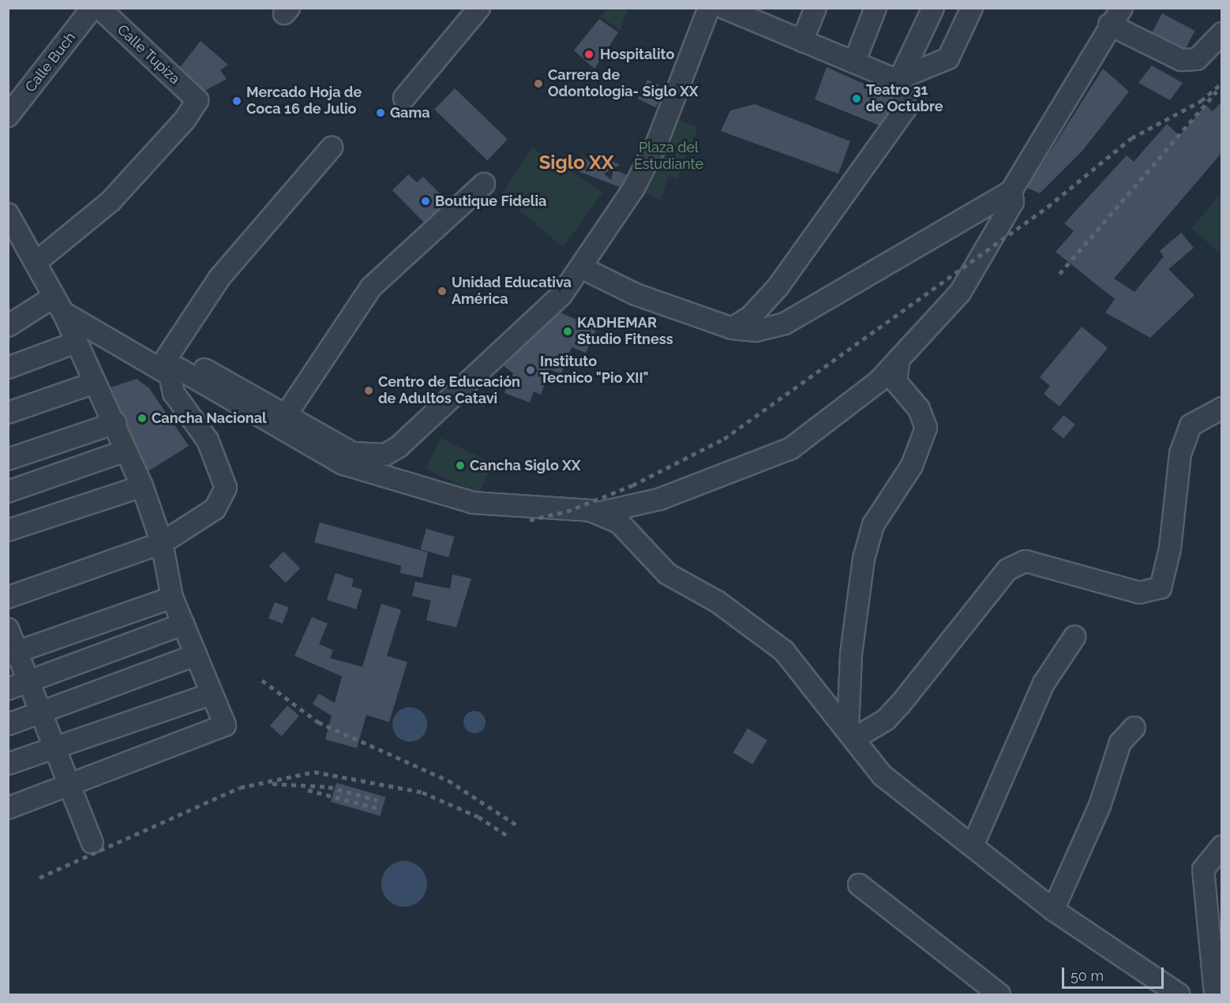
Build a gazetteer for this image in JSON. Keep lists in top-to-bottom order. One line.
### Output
{"streets":{"street":["Calle Tupiza","Calle Buch"]},"districts":["Siglo XX"],"parks":["Plaza del Estudiante"],"places":["Hospitalito","Carrera de Odontologia- Siglo XX","Teatro 31 de Octubre","Mercado Hoja de Coca 16 de Julio","Gama","Boutique Fidelia","Unidad Educativa América","KADHEMAR Studio Fitness","Instituto Tecnico \"Pio XII\"","Centro de Educación de Adultos Catavi","Cancha Nacional","Cancha Siglo XX"],"scale_bar":"50 m"}
